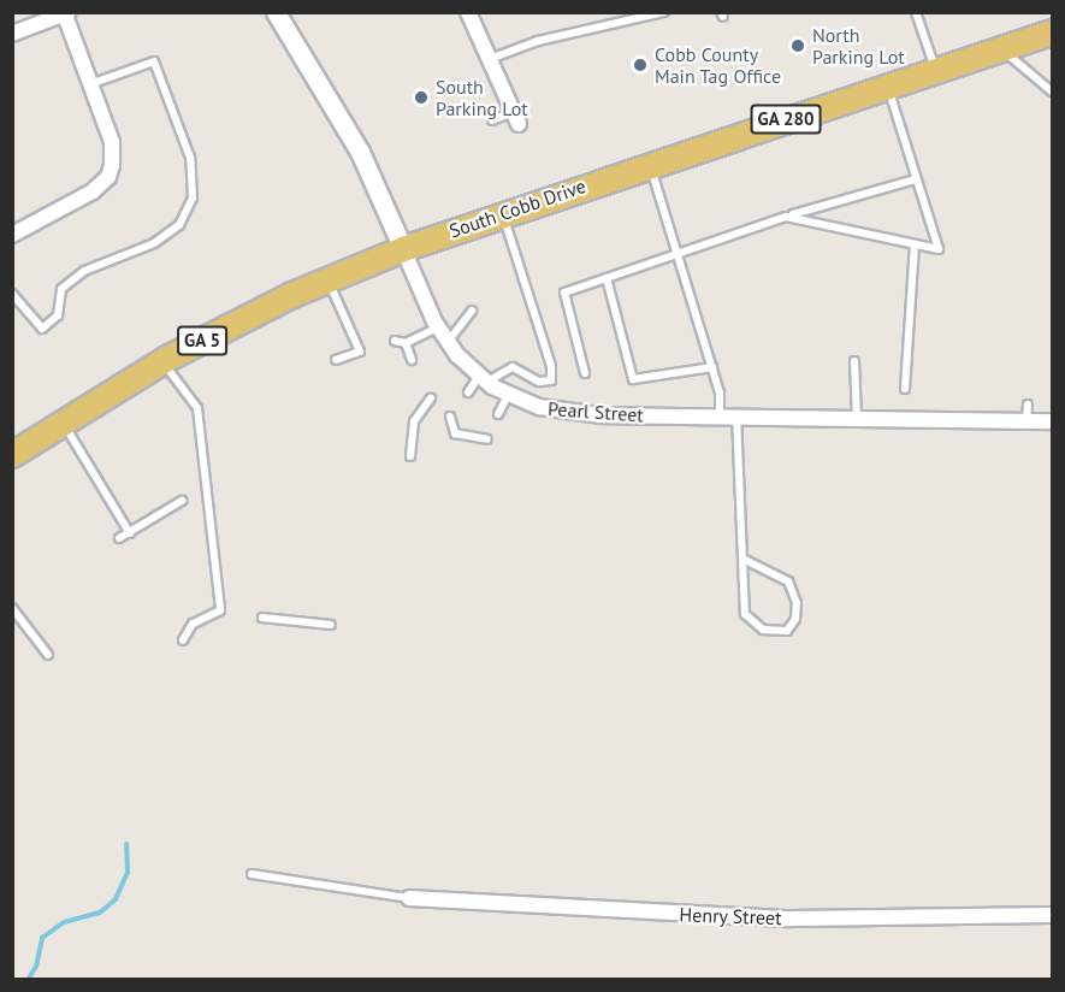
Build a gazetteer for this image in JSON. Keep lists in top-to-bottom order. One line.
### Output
{"streets":{"main road":["GA 280","South Cobb Drive","GA 5"],"street":["Pearl Street","Henry Street"]},"crossings":[["South Cobb Drive","Pearl Street"]],"places":["North Parking Lot","Cobb County Main Tag Office","South Parking Lot"]}
